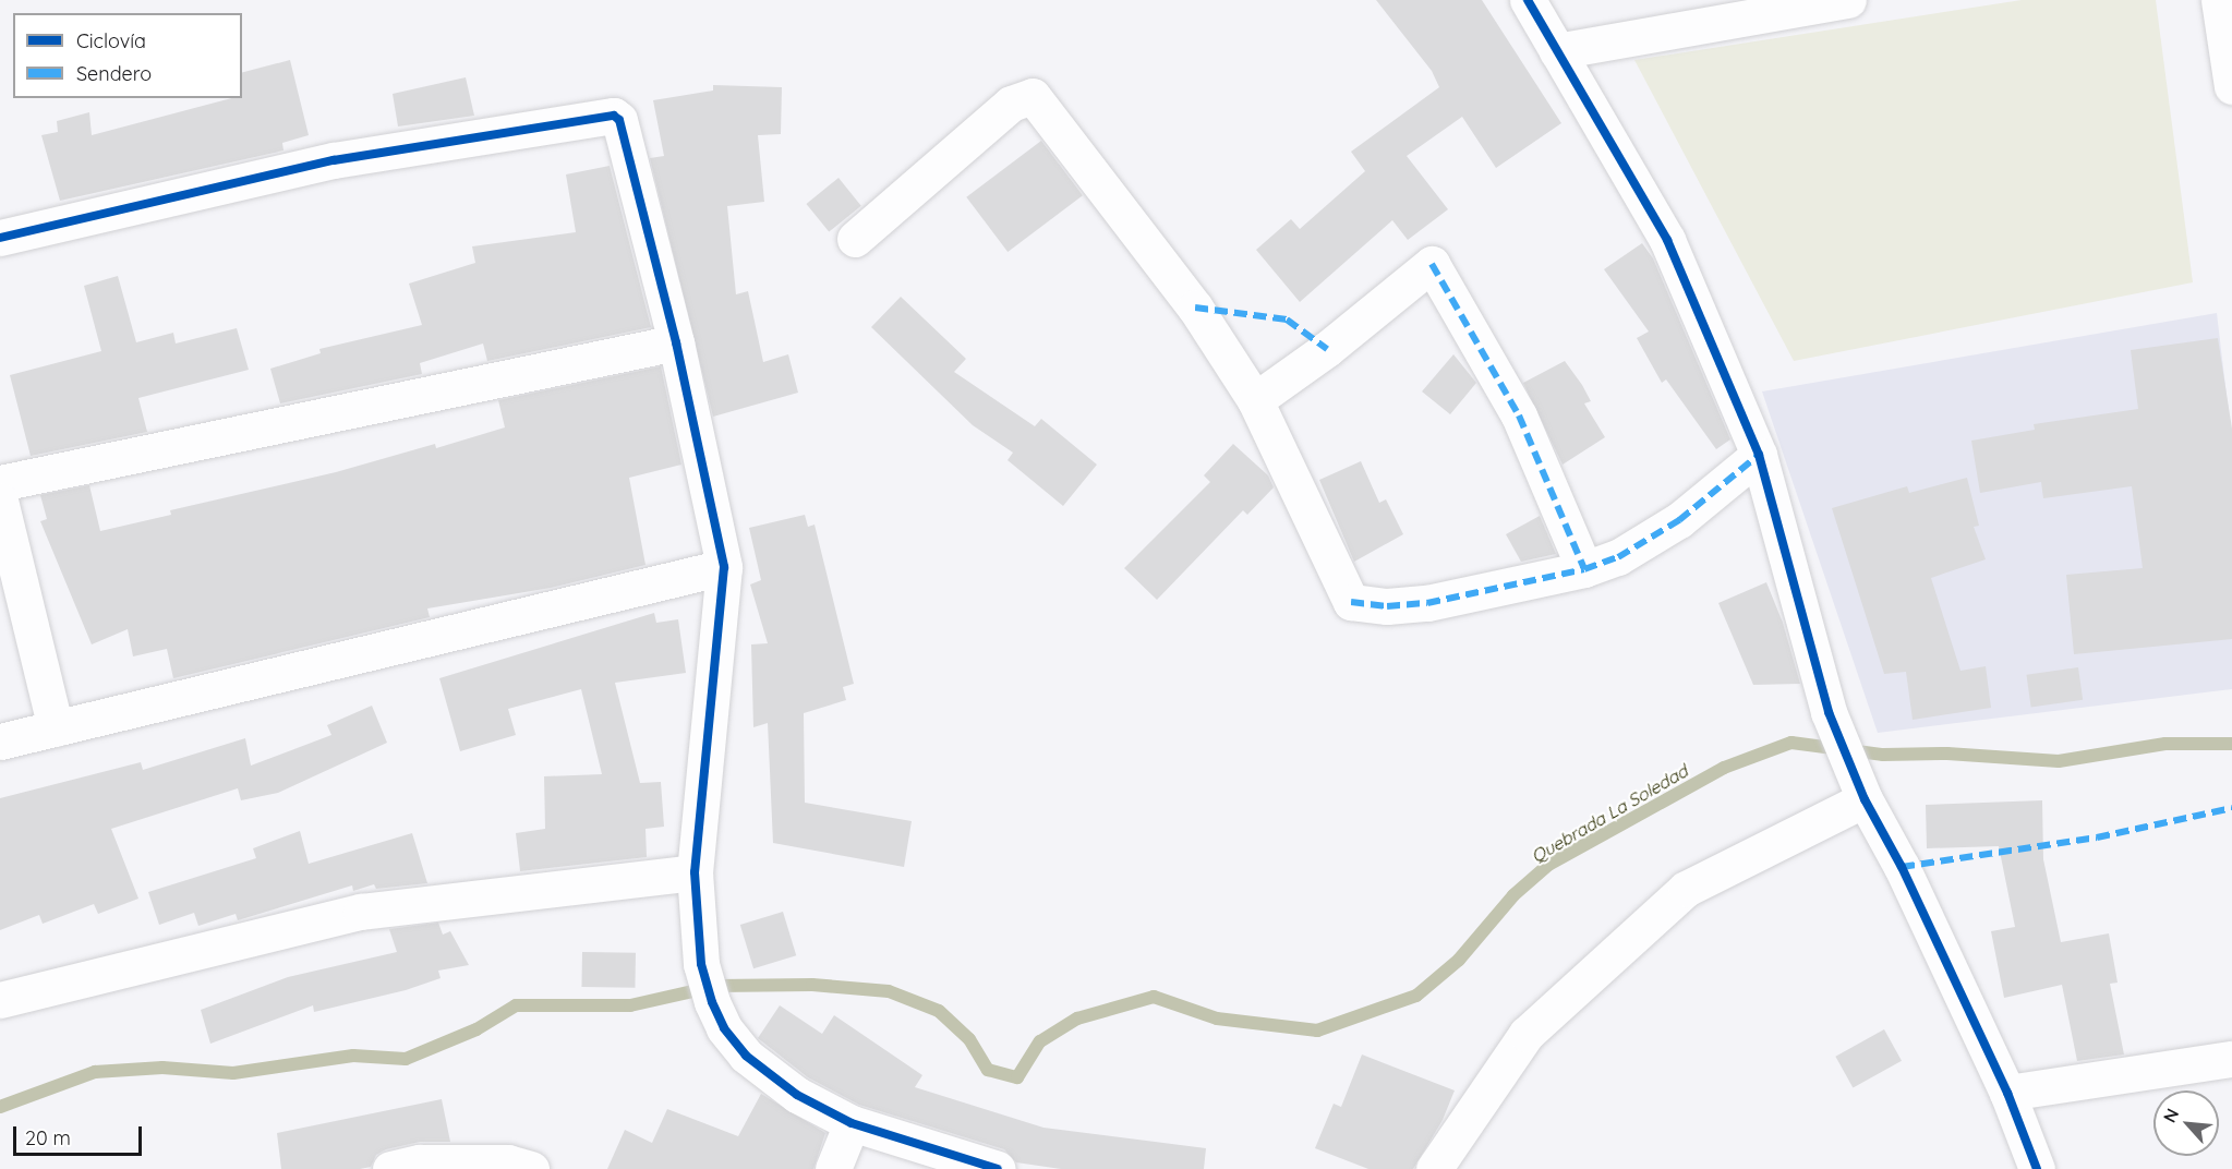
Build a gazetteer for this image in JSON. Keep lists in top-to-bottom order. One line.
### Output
{"water":["Quebrada La Soledad"],"legend":["Ciclovía","Sendero"],"scale_bar":"20 m","north":"top left"}
